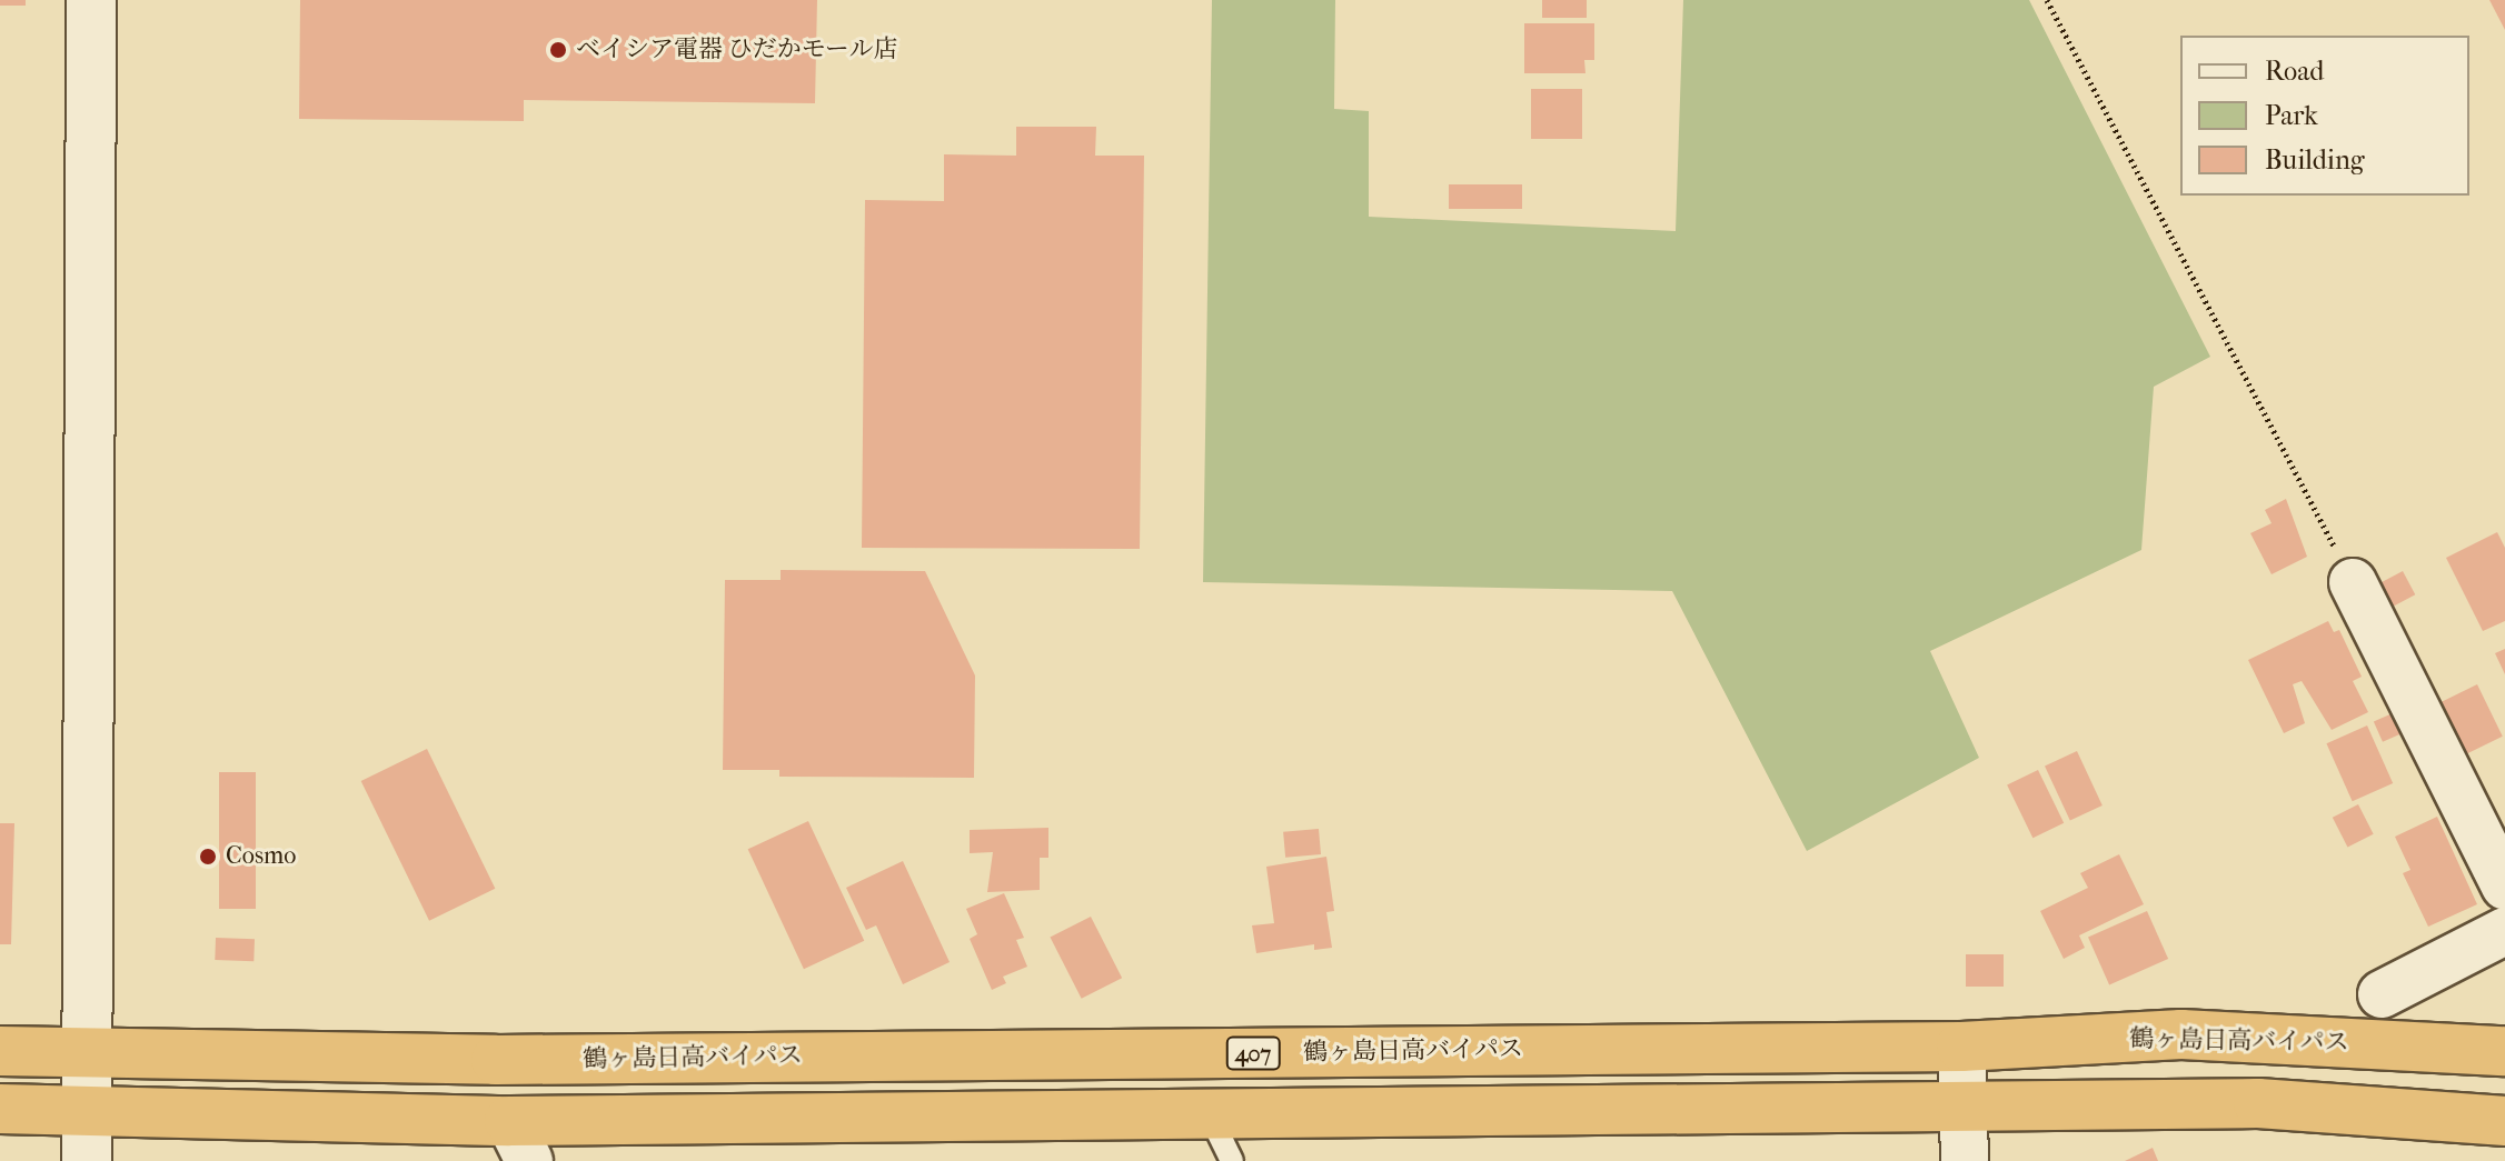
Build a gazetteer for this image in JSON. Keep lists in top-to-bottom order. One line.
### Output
{"streets":{"highway":["鶴ヶ島日高バイパス","407"]},"places":["ベイシア電器 ひだかモール店","Cosmo"],"legend":["Road","Park","Building"]}
